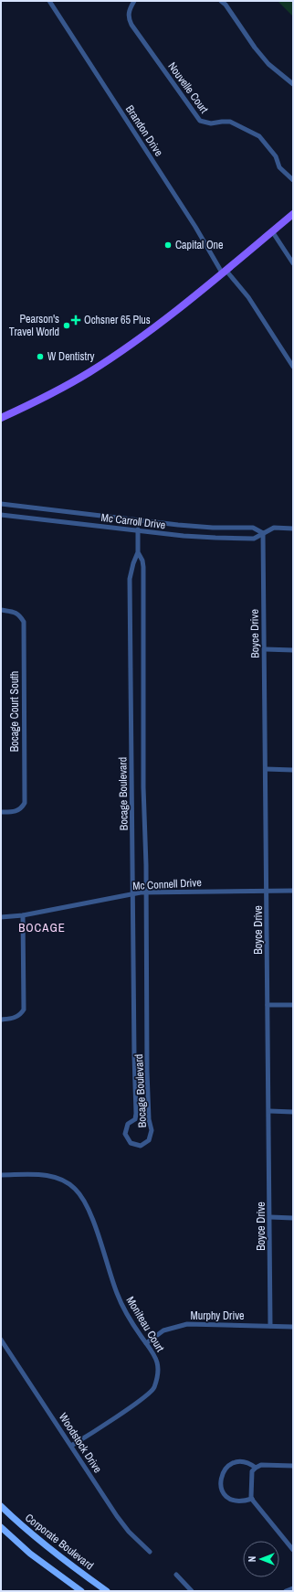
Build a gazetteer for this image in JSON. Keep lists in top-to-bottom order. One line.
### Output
{"streets":{"street":["Nouvelle Court","Brandon Drive","Mc Carroll Drive","Boyce Drive","Bocage Court South","Bocage Boulevard","Mc Connell Drive","Murphy Drive","Moniteau Court","Woodstock Drive","Corporate Boulevard"]},"crossings":[["Mc Carroll Drive","Boyce Drive"],["Mc Carroll Drive","Bocage Boulevard"],["Boyce Drive","Mc Connell Drive"],["Boyce Drive","Murphy Drive"],["Bocage Boulevard","Mc Connell Drive"],["Murphy Drive","Moniteau Court"],["Moniteau Court","Woodstock Drive"]],"districts":["BOCAGE"],"places":{"other":["Capital One","Pearson's Travel World","W Dentistry"],"health":["Ochsner 65 Plus"]},"north":"left"}
